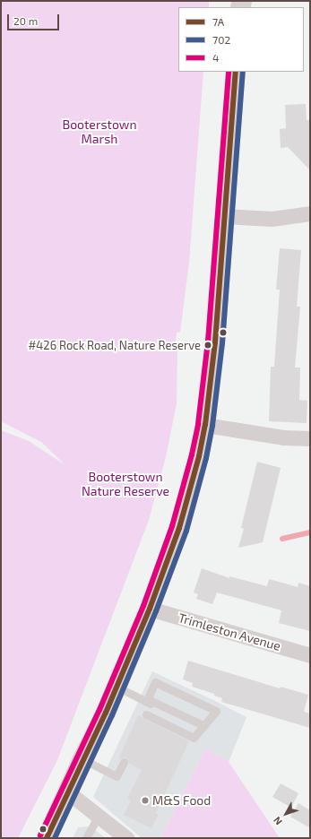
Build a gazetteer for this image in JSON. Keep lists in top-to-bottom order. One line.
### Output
{"streets":{"street":["Trimleston Avenue"]},"parks":["Booterstown Marsh","Booterstown Nature Reserve"],"places":["#426 Rock Road, Nature Reserve","M&S Food"],"lines":["transit line 7A","transit line 702","transit line 4"],"legend":["7A","702","4"],"scale_bar":"20 m","north":"bottom left"}
